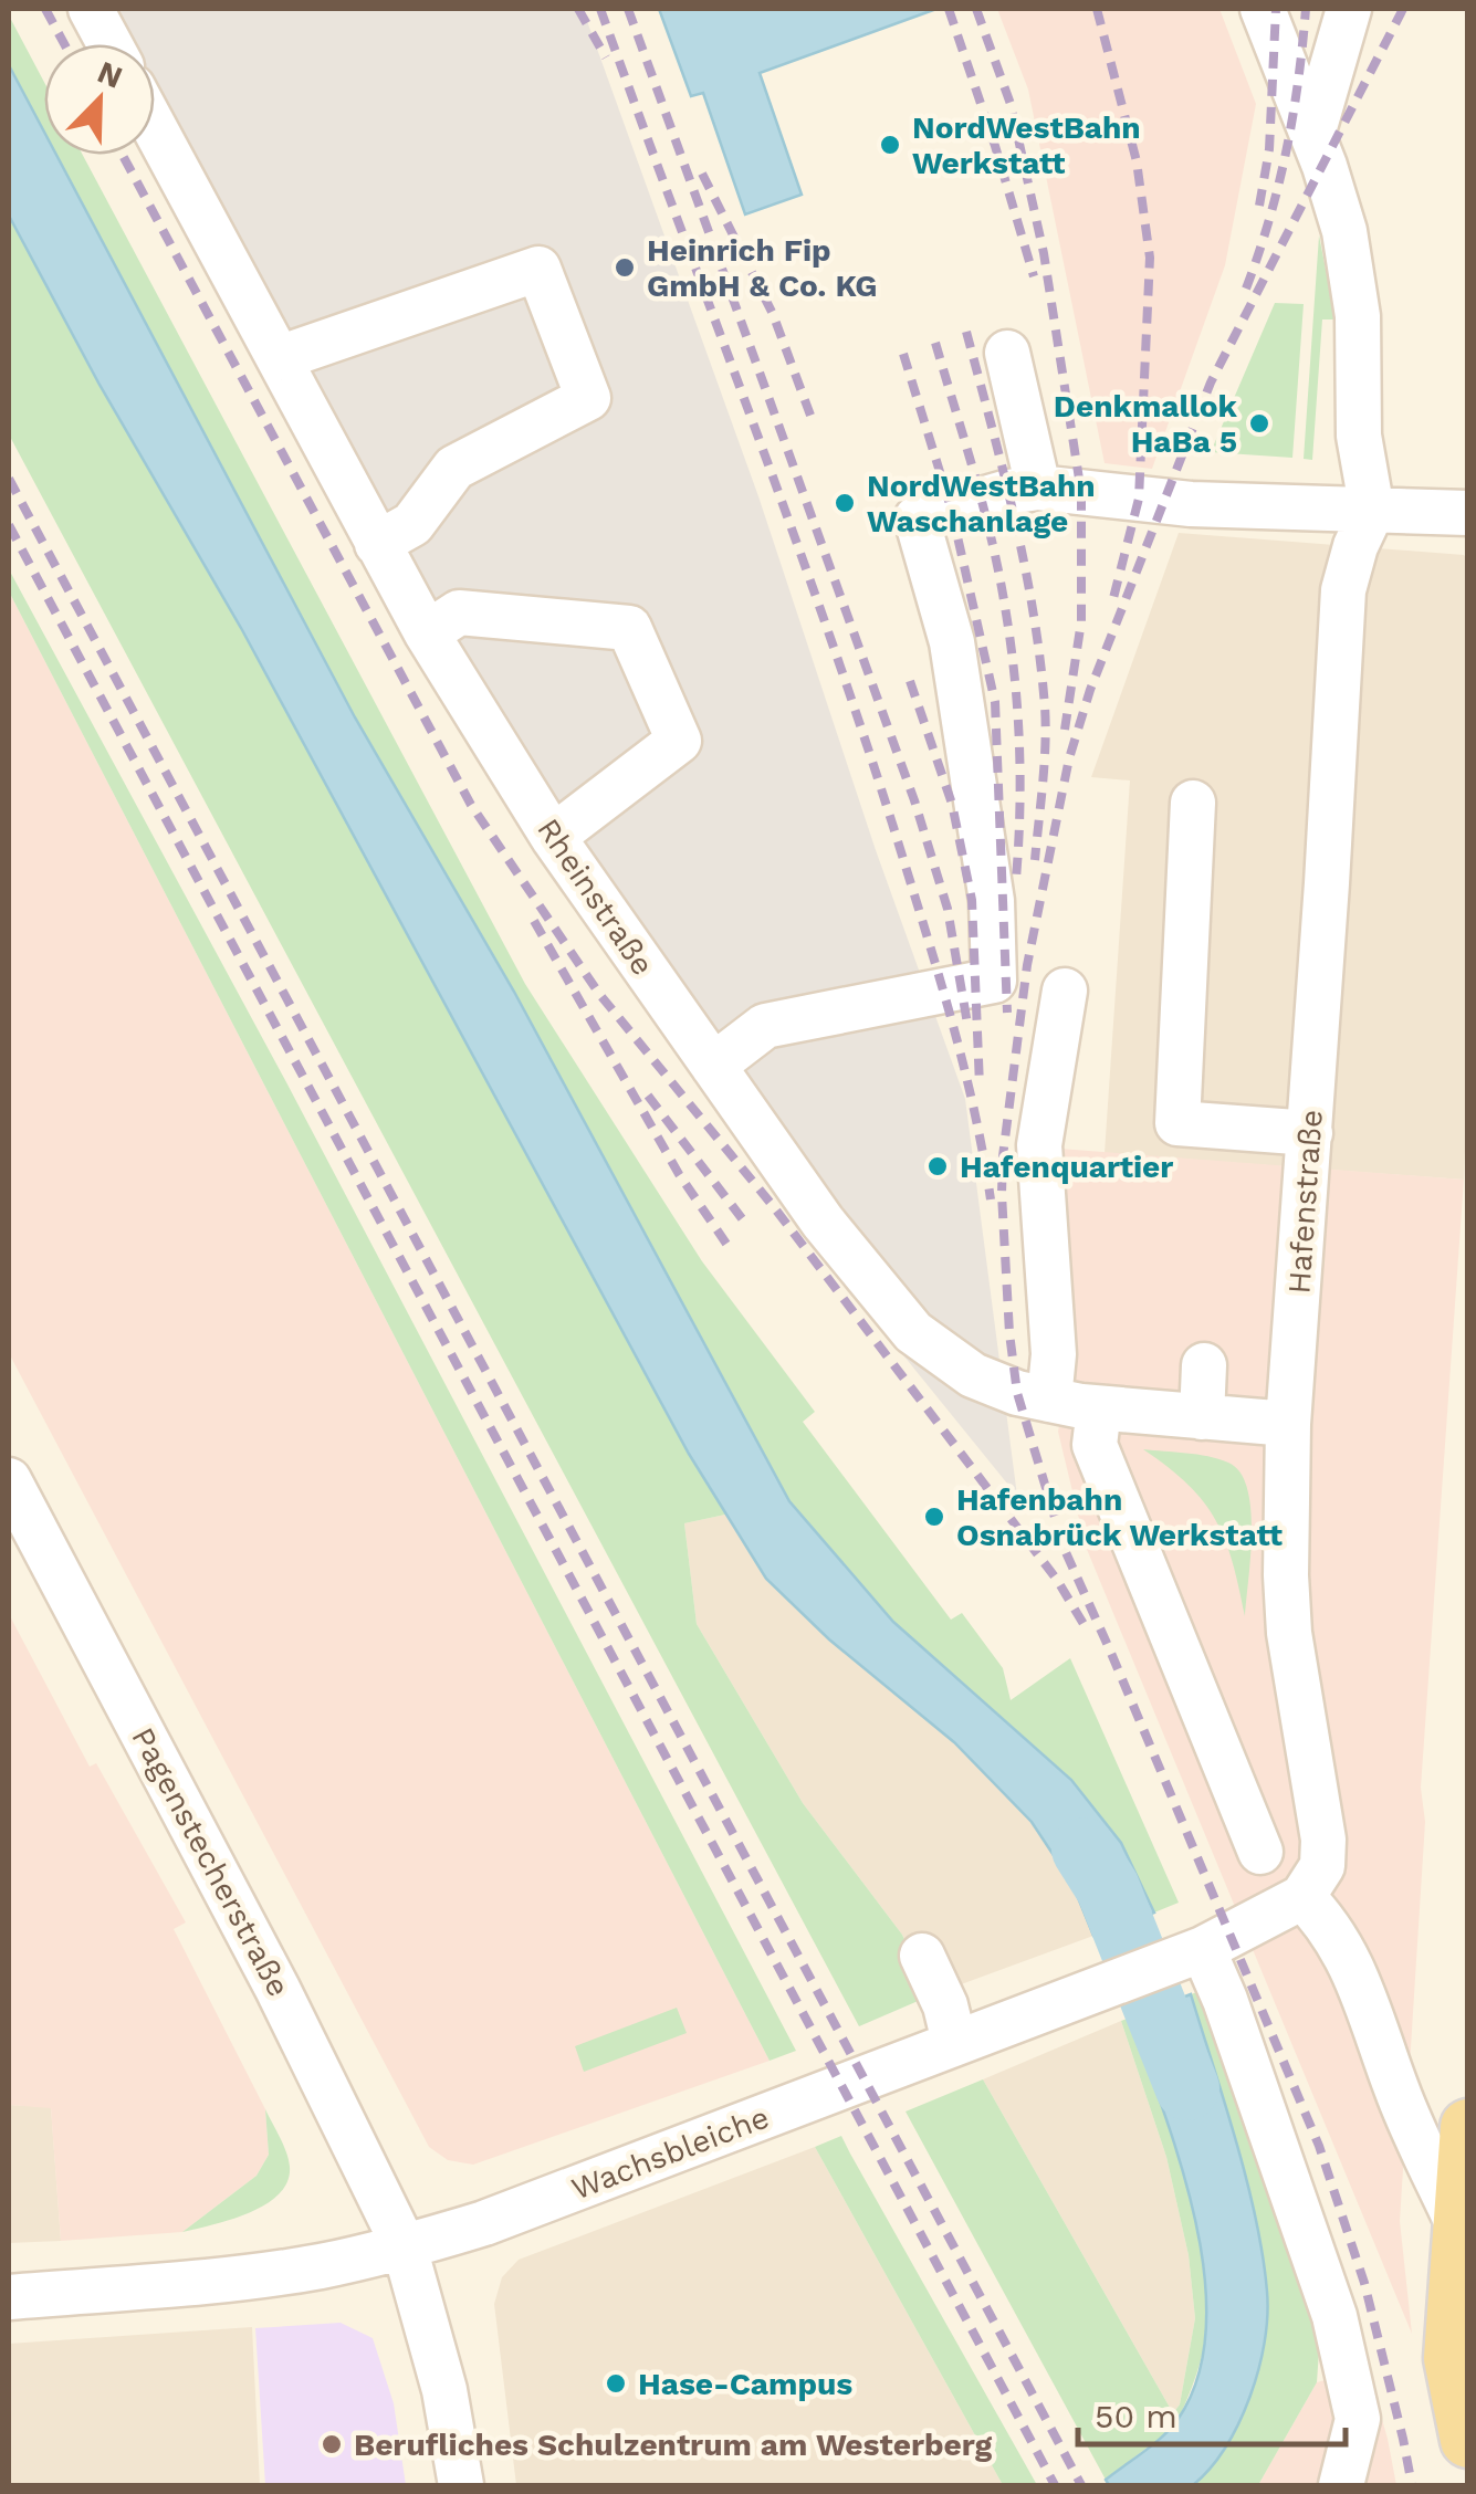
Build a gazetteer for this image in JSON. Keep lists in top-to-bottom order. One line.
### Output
{"streets":{"street":["Rheinstraße","Hafenstraße","Pagenstecherstraße","Wachsbleiche"]},"crossings":[["Rheinstraße","Hafenstraße"],["Hafenstraße","Wachsbleiche"],["Pagenstecherstraße","Wachsbleiche"]],"places":["NordWestBahn Werkstatt","Heinrich Fip GmbH & Co. KG","Denkmallok HaBa 5","NordWestBahn Waschanlage","Hafenquartier","Hafenbahn Osnabrück Werkstatt","Hase-Campus","Berufliches Schulzentrum am Westerberg"],"scale_bar":"50 m","north":"top right"}
